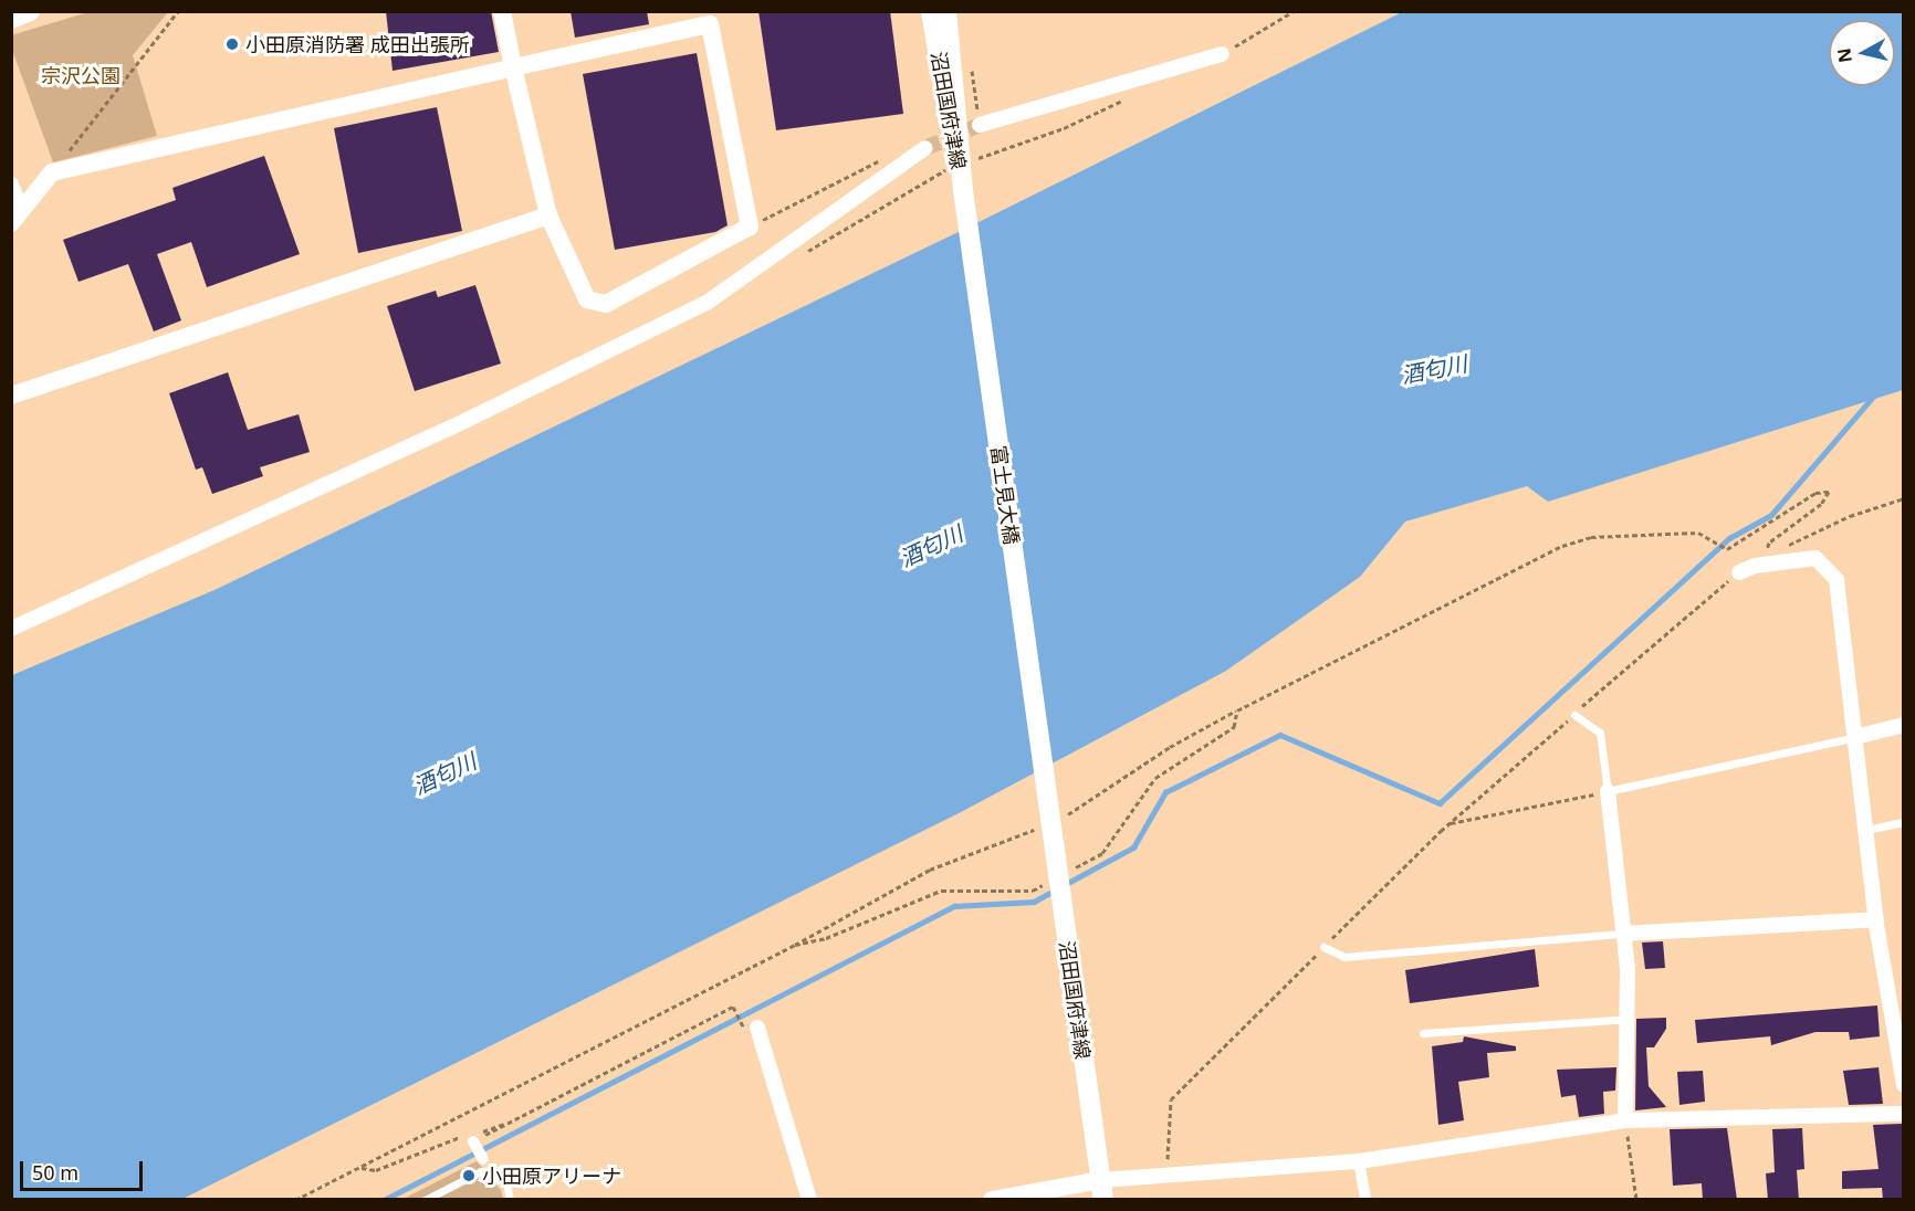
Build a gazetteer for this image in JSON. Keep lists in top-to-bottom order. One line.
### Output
{"streets":{"main road":["沼田国府津線","富士見大橋"]},"crossings":[["沼田国府津線","富士見大橋"]],"water":["酒匂川"],"parks":["宗沢公園"],"places":["小田原消防署 成田出張所","小田原アリーナ"],"scale_bar":"50 m","north":"left"}
